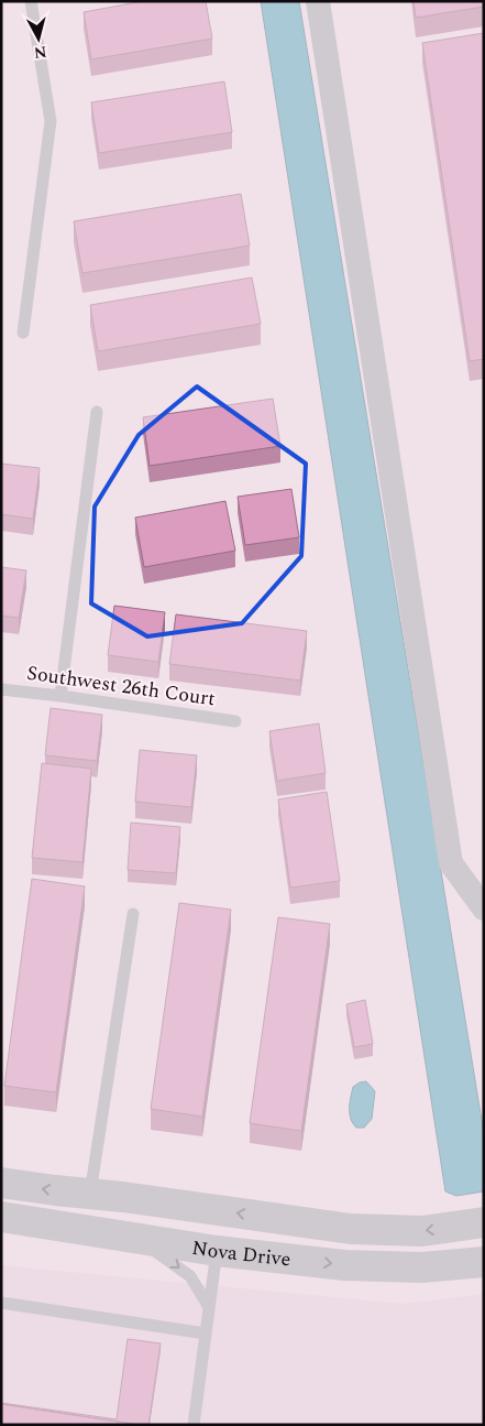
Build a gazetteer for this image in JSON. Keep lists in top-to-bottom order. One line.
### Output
{"streets":{"street":["Nova Drive"],"lane":["Southwest 26th Court"]},"north":"bottom"}
